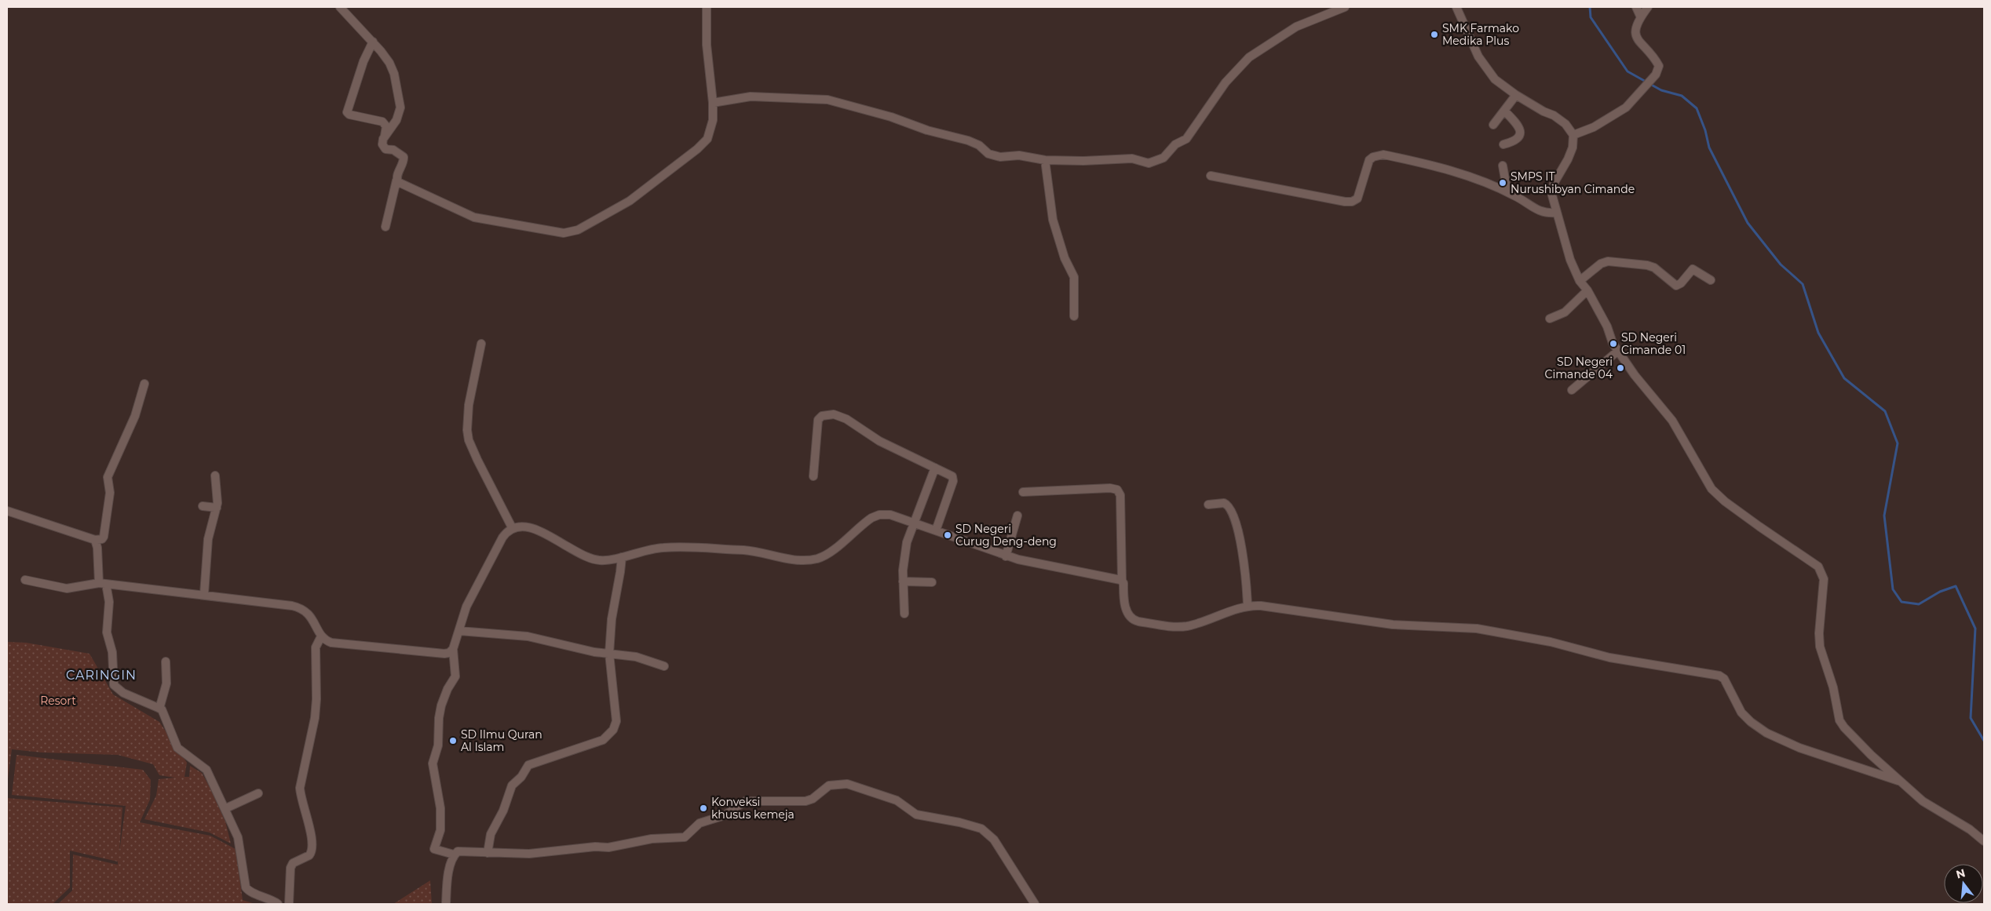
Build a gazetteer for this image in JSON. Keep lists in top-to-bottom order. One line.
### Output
{"districts":["CARINGIN"],"parks":["Resort"],"places":["SMK Farmako Medika Plus","SMPS IT Nurushibyan Cimande","SD Negeri Cimande 01","SD Negeri Cimande 04","SD Negeri Curug Deng-deng","SD Ilmu Quran Al Islam","Konveksi khusus kemeja"],"north":"top"}
